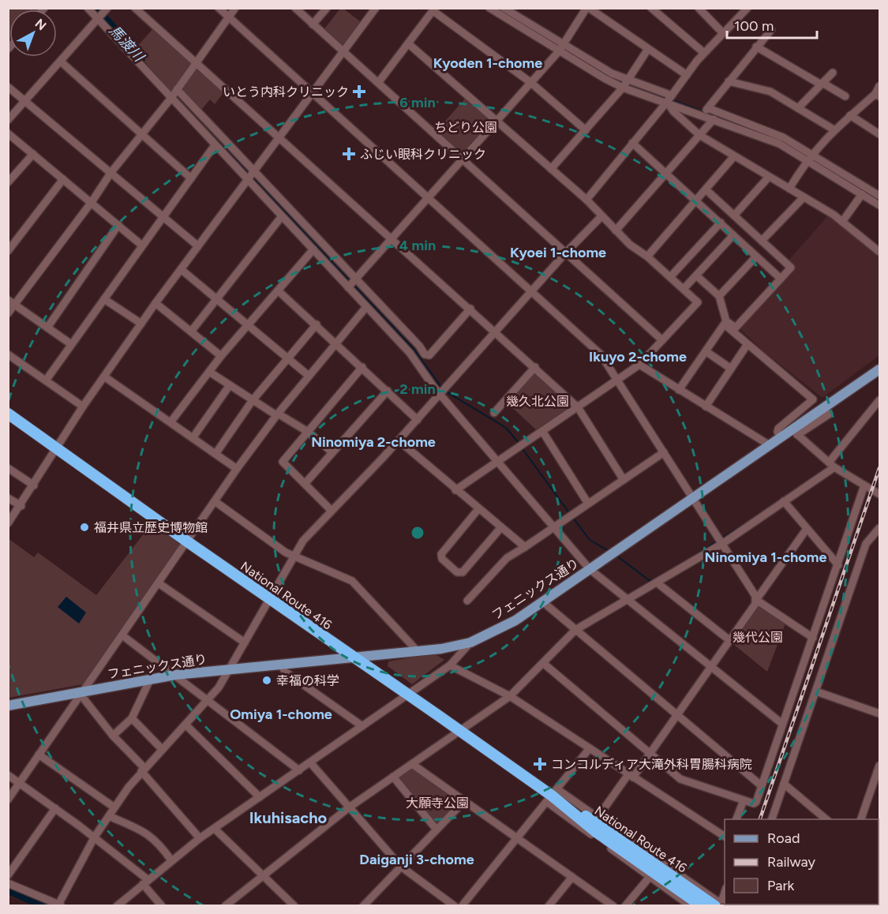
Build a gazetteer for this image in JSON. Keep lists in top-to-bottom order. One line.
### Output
{"streets":{"highway":["National Route 416"],"main road":["フェニックス通り"]},"crossings":[["フェニックス通り","National Route 416"]],"districts":["Kyoden 1-chome","Kyoei 1-chome","Ikuyo 2-chome","Ninomiya 2-chome","Ninomiya 1-chome","Omiya 1-chome","Ikuhisacho","Daiganji 3-chome"],"water":["馬渡川"],"parks":["ちどり公園","幾久北公園","幾代公園","大願寺公園"],"places":{"health":["いとう内科クリニック","ふじい眼科クリニック","コンコルディア大滝外科胃腸科病院"],"other":["福井県立歴史博物館","幸福の科学"]},"legend":["Road","Railway","Park"],"scale_bar":"100 m","north":"top right","rings":["6 min","4 min","2 min"]}
